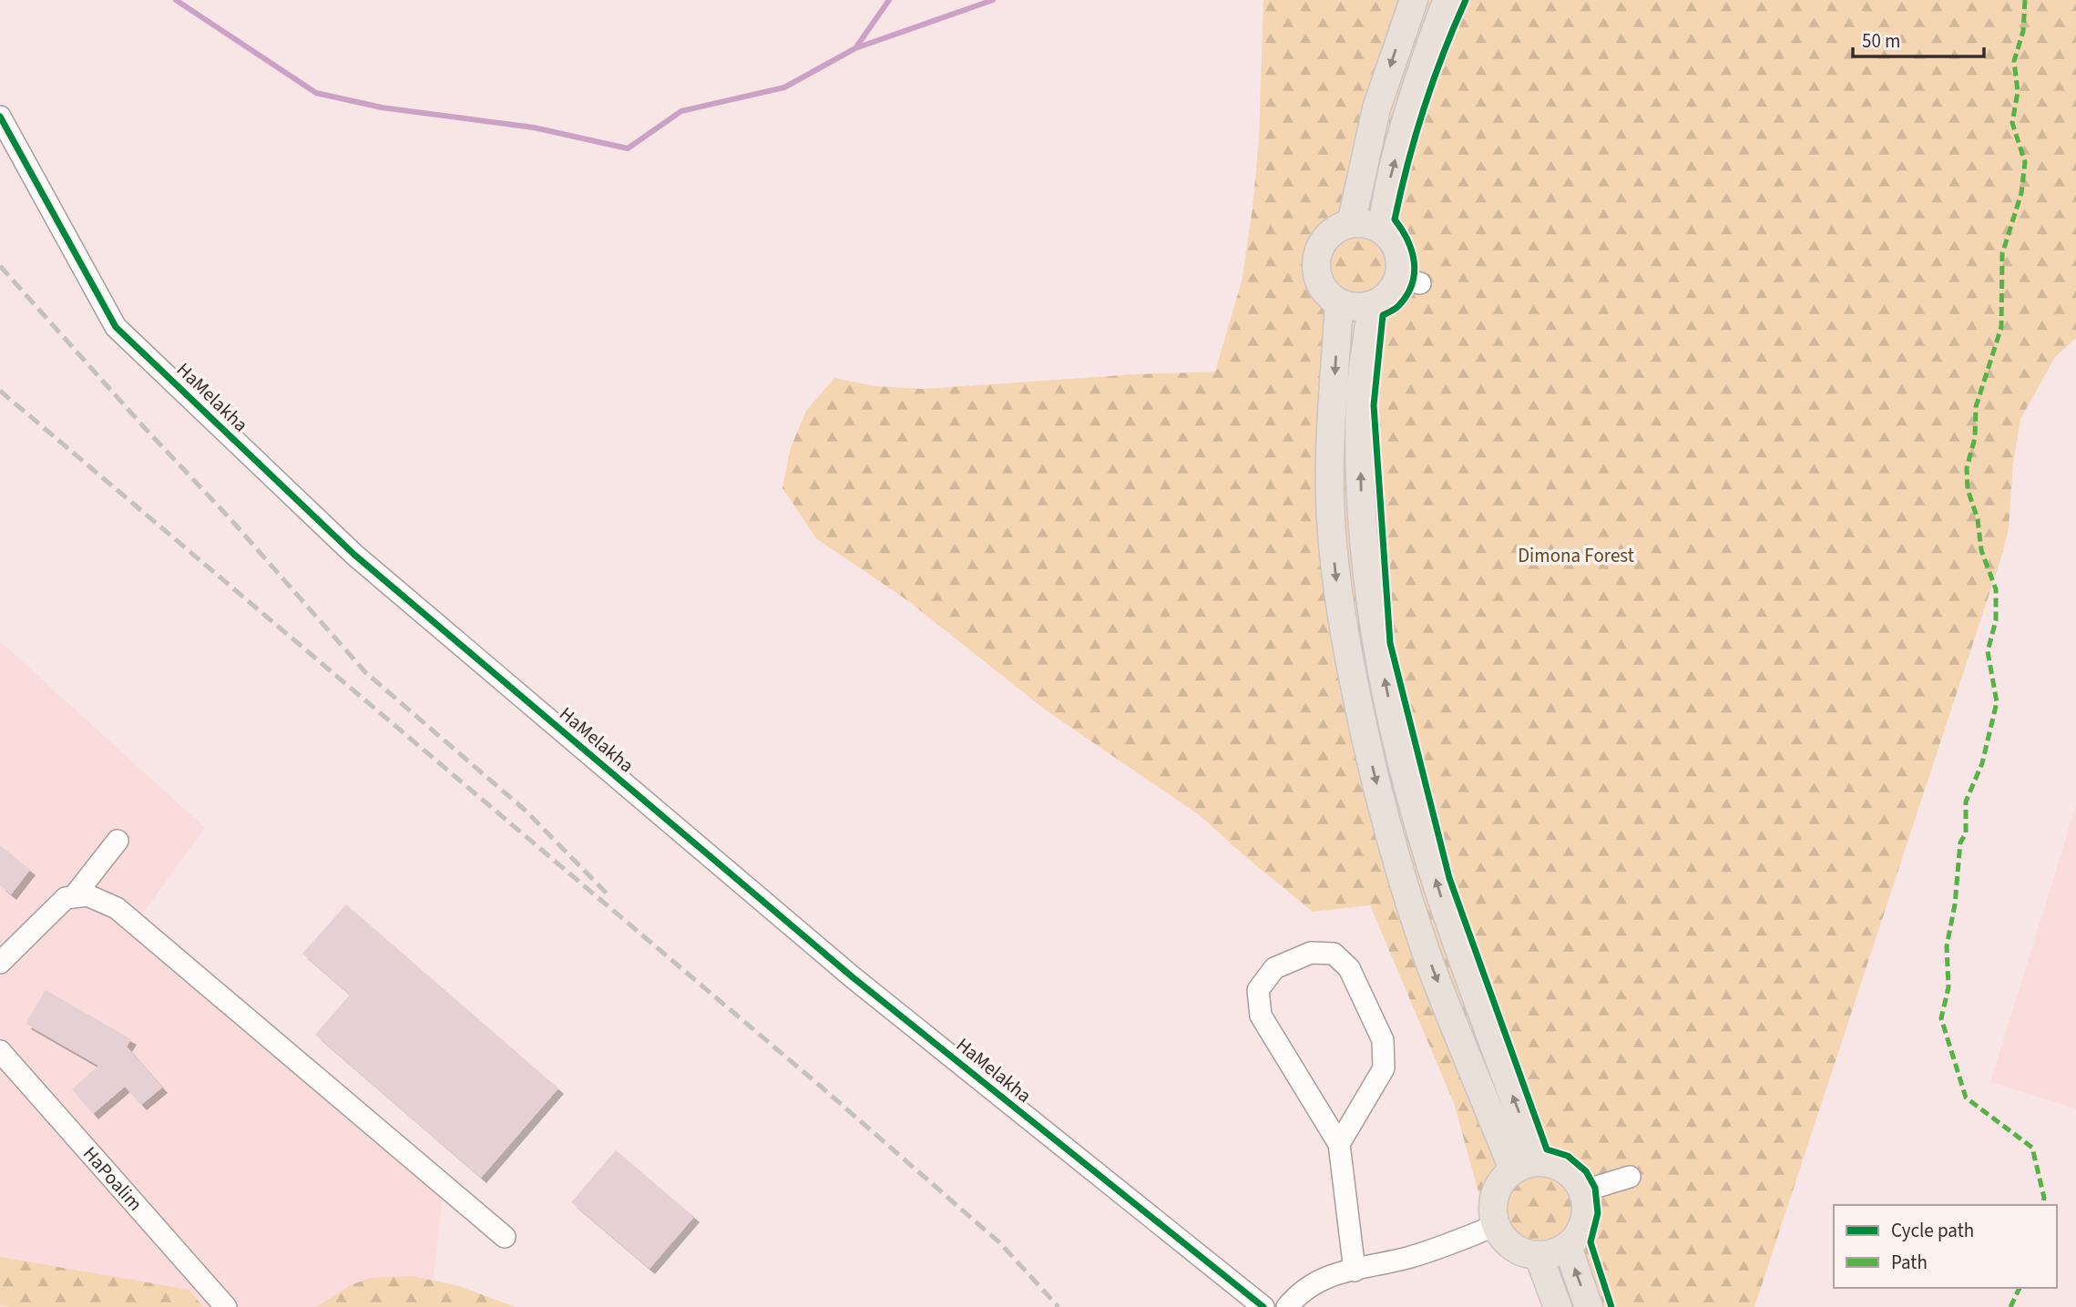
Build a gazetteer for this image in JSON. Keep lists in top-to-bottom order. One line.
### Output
{"streets":{"street":["HaMelakha","HaPoalim"]},"parks":["Dimona Forest"],"legend":["Cycle path","Path"],"scale_bar":"50 m"}
